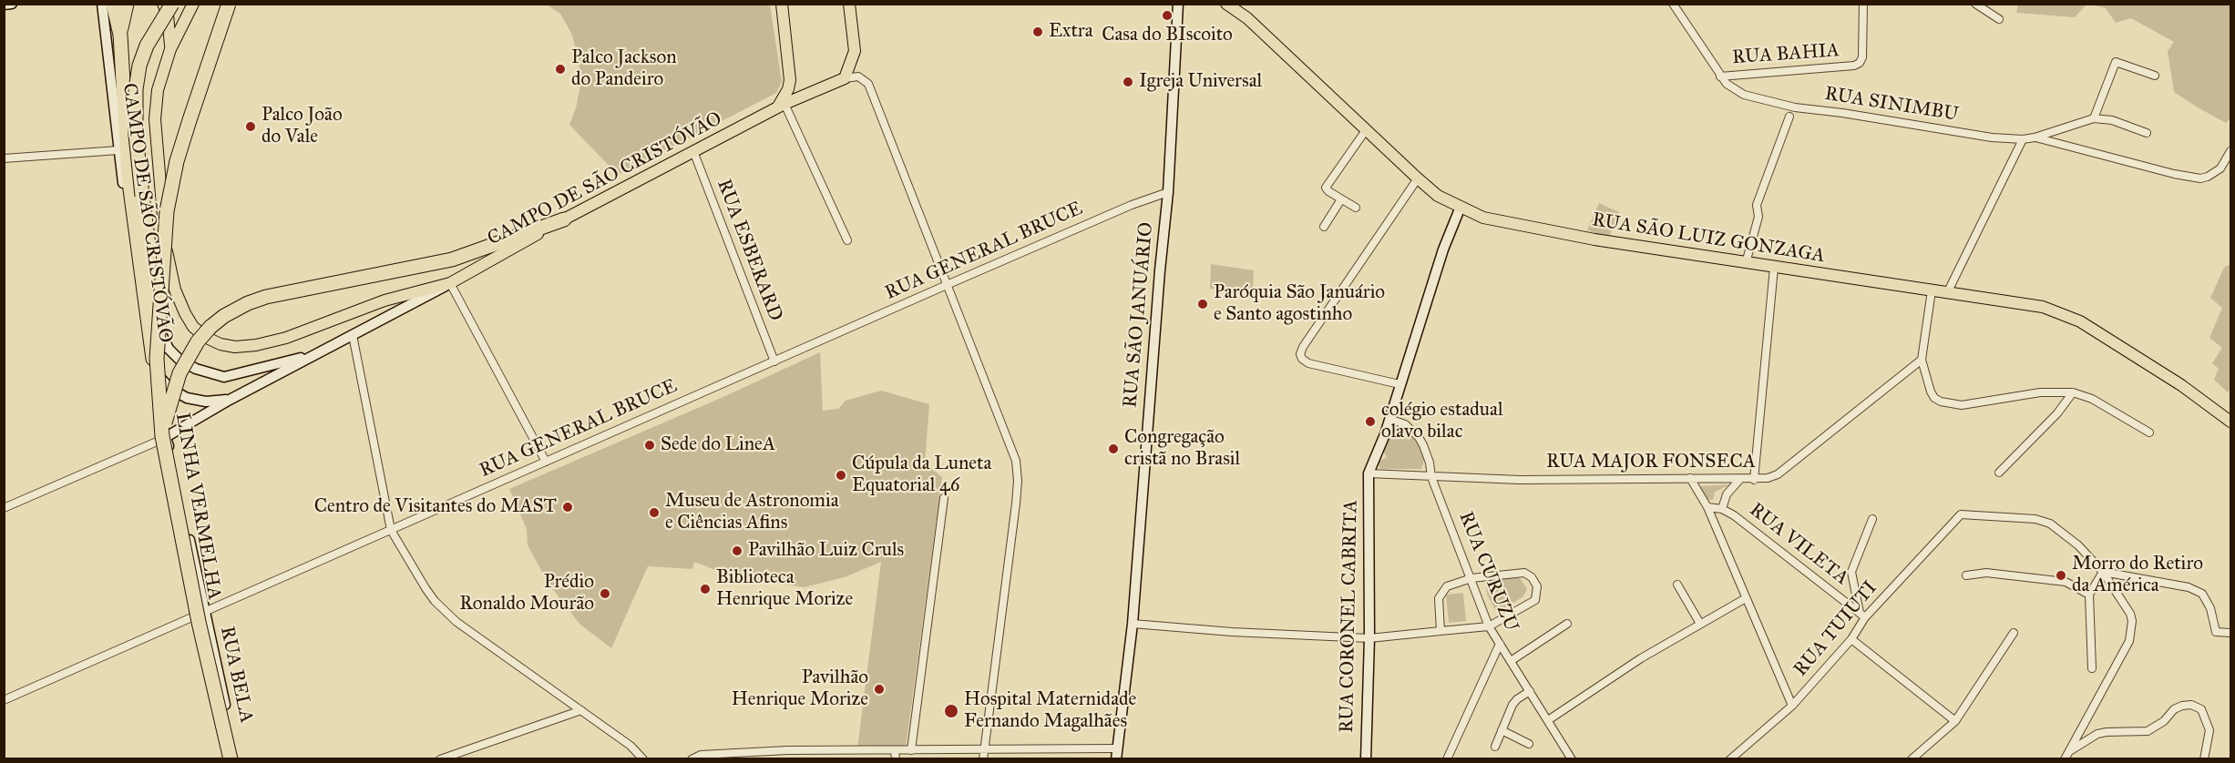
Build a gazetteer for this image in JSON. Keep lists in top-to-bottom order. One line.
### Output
{"streets":{"highway":["LINHA VERMELHA"],"main road":["CAMPO DE SÃO CRISTÓVÃO","RUA SÃO LUIZ GONZAGA"],"street":["RUA BAHIA","RUA SINIMBU","RUA ESBERARD","RUA GENERAL BRUCE","RUA SÃO JANUÁRIO","RUA MAJOR FONSECA","RUA VILETA","RUA CURUZU","RUA CORONEL CABRITA","RUA TUIUTI","RUA BELA"]},"crossings":[["RUA BAHIA","RUA SINIMBU"],["CAMPO DE SÃO CRISTÓVÃO","RUA ESBERARD"],["RUA ESBERARD","RUA GENERAL BRUCE"],["RUA GENERAL BRUCE","RUA SÃO JANUÁRIO"],["RUA GENERAL BRUCE","RUA BELA"],["RUA MAJOR FONSECA","RUA CURUZU"],["RUA MAJOR FONSECA","RUA CORONEL CABRITA"],["LINHA VERMELHA","RUA BELA"],["RUA VILETA","RUA TUIUTI"]],"places":["Casa do BIscoito","Extra","Palco Jackson do Pandeiro","Igreja Universal","Palco João do Vale","Paróquia São Januário e Santo agostinho","colégio estadual olavo bilac","Sede do LineA","Congregação cristã no Brasil","Cúpula da Luneta Equatorial 46","Centro de Visitantes do MAST","Museu de Astronomia e Ciências Afins","Pavilhão Luiz Cruls","Morro do Retiro da América","Biblioteca Henrique Morize","Prédio Ronaldo Mourão","Pavilhão Henrique Morize","Hospital Maternidade Fernando Magalhães"]}
